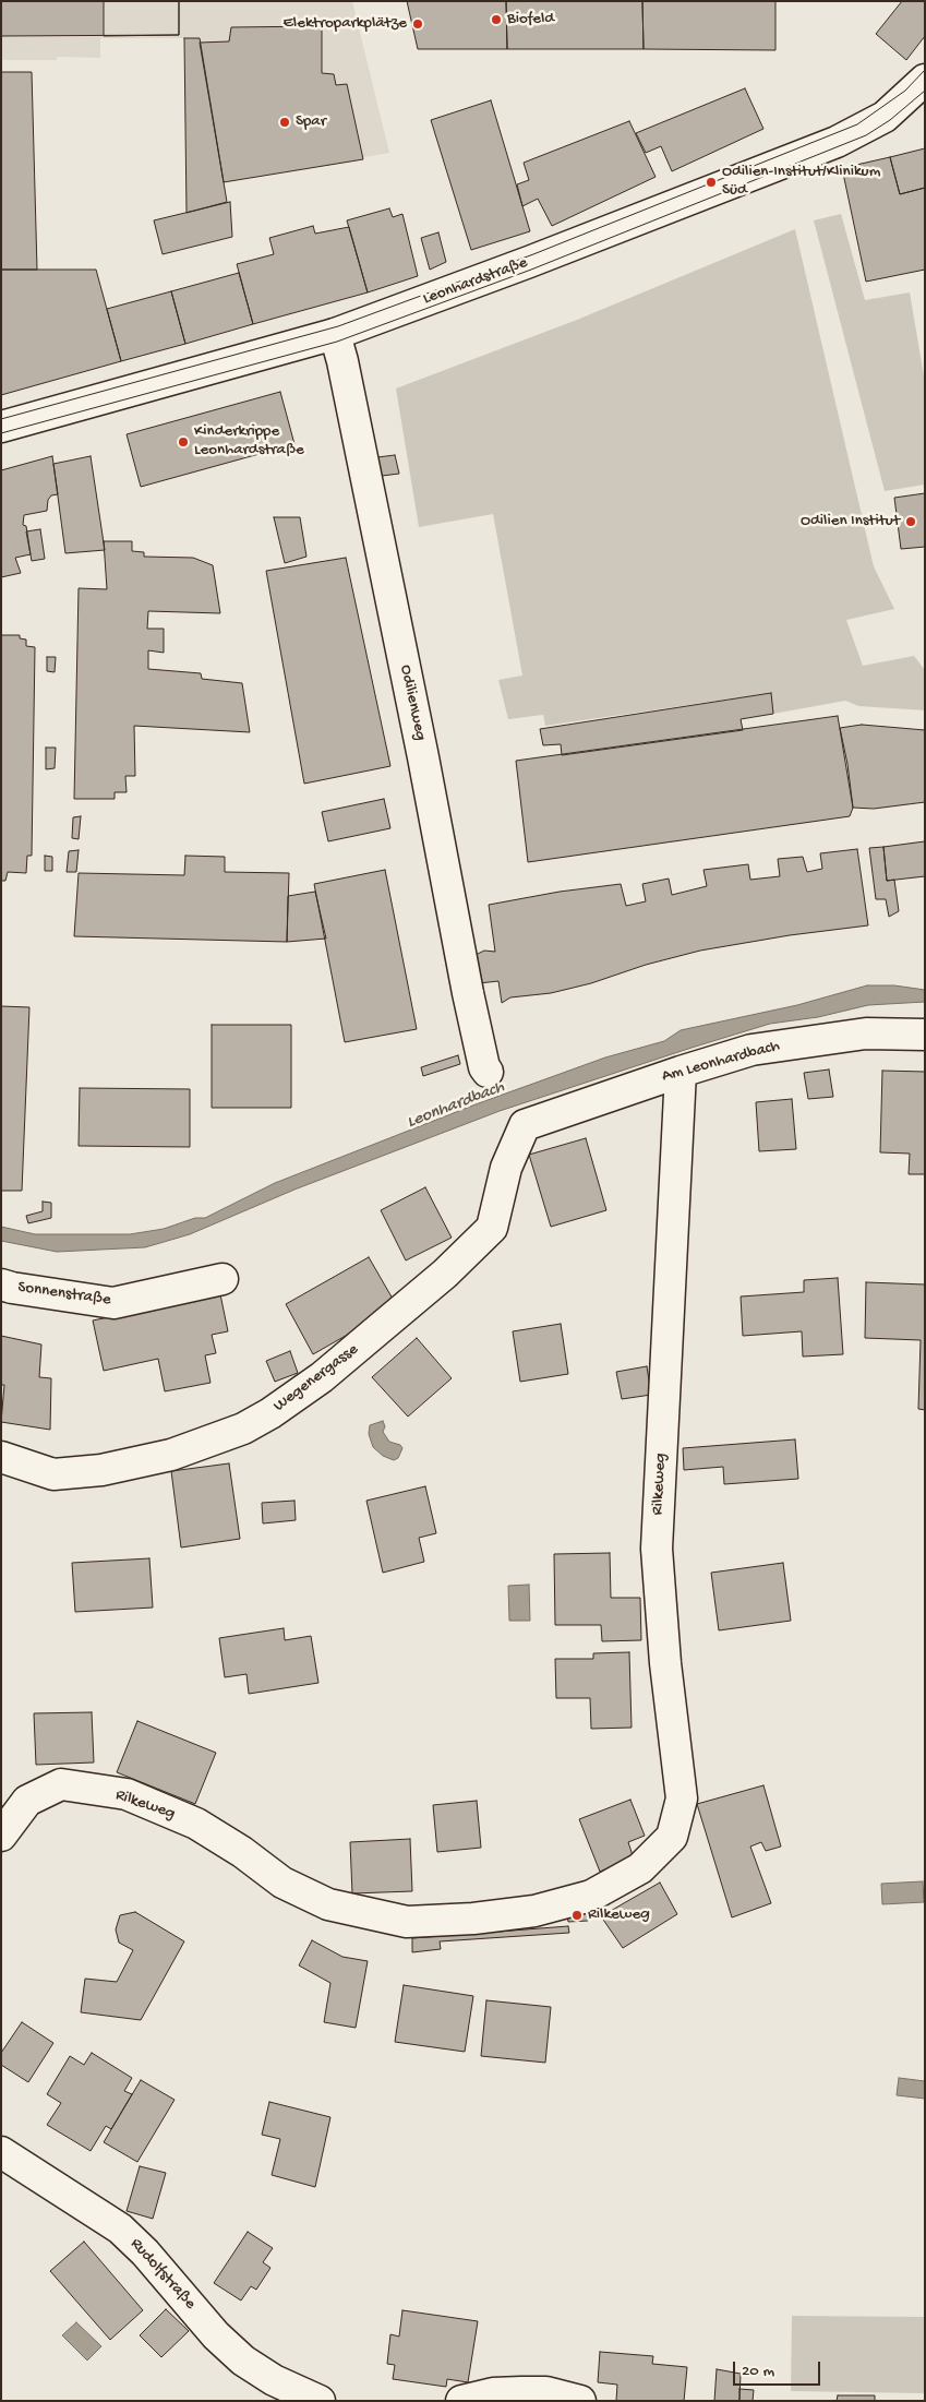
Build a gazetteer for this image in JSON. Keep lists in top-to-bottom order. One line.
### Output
{"streets":{"street":["Leonhardstraße","Odilienweg","Am Leonhardbach","Sonnenstraße","Wegenergasse","Rilkeweg","Rudolfstraße"]},"crossings":[["Leonhardstraße","Odilienweg"],["Am Leonhardbach","Wegenergasse"],["Am Leonhardbach","Rilkeweg"]],"water":["Leonhardbach"],"places":["Biofeld","Elektroparkplätze","Spar","Odilien-Institut/Klinikum Süd","Kinderkrippe Leonhardstraße","Odilien Institut","Rilkeweg"],"scale_bar":"20 m"}
